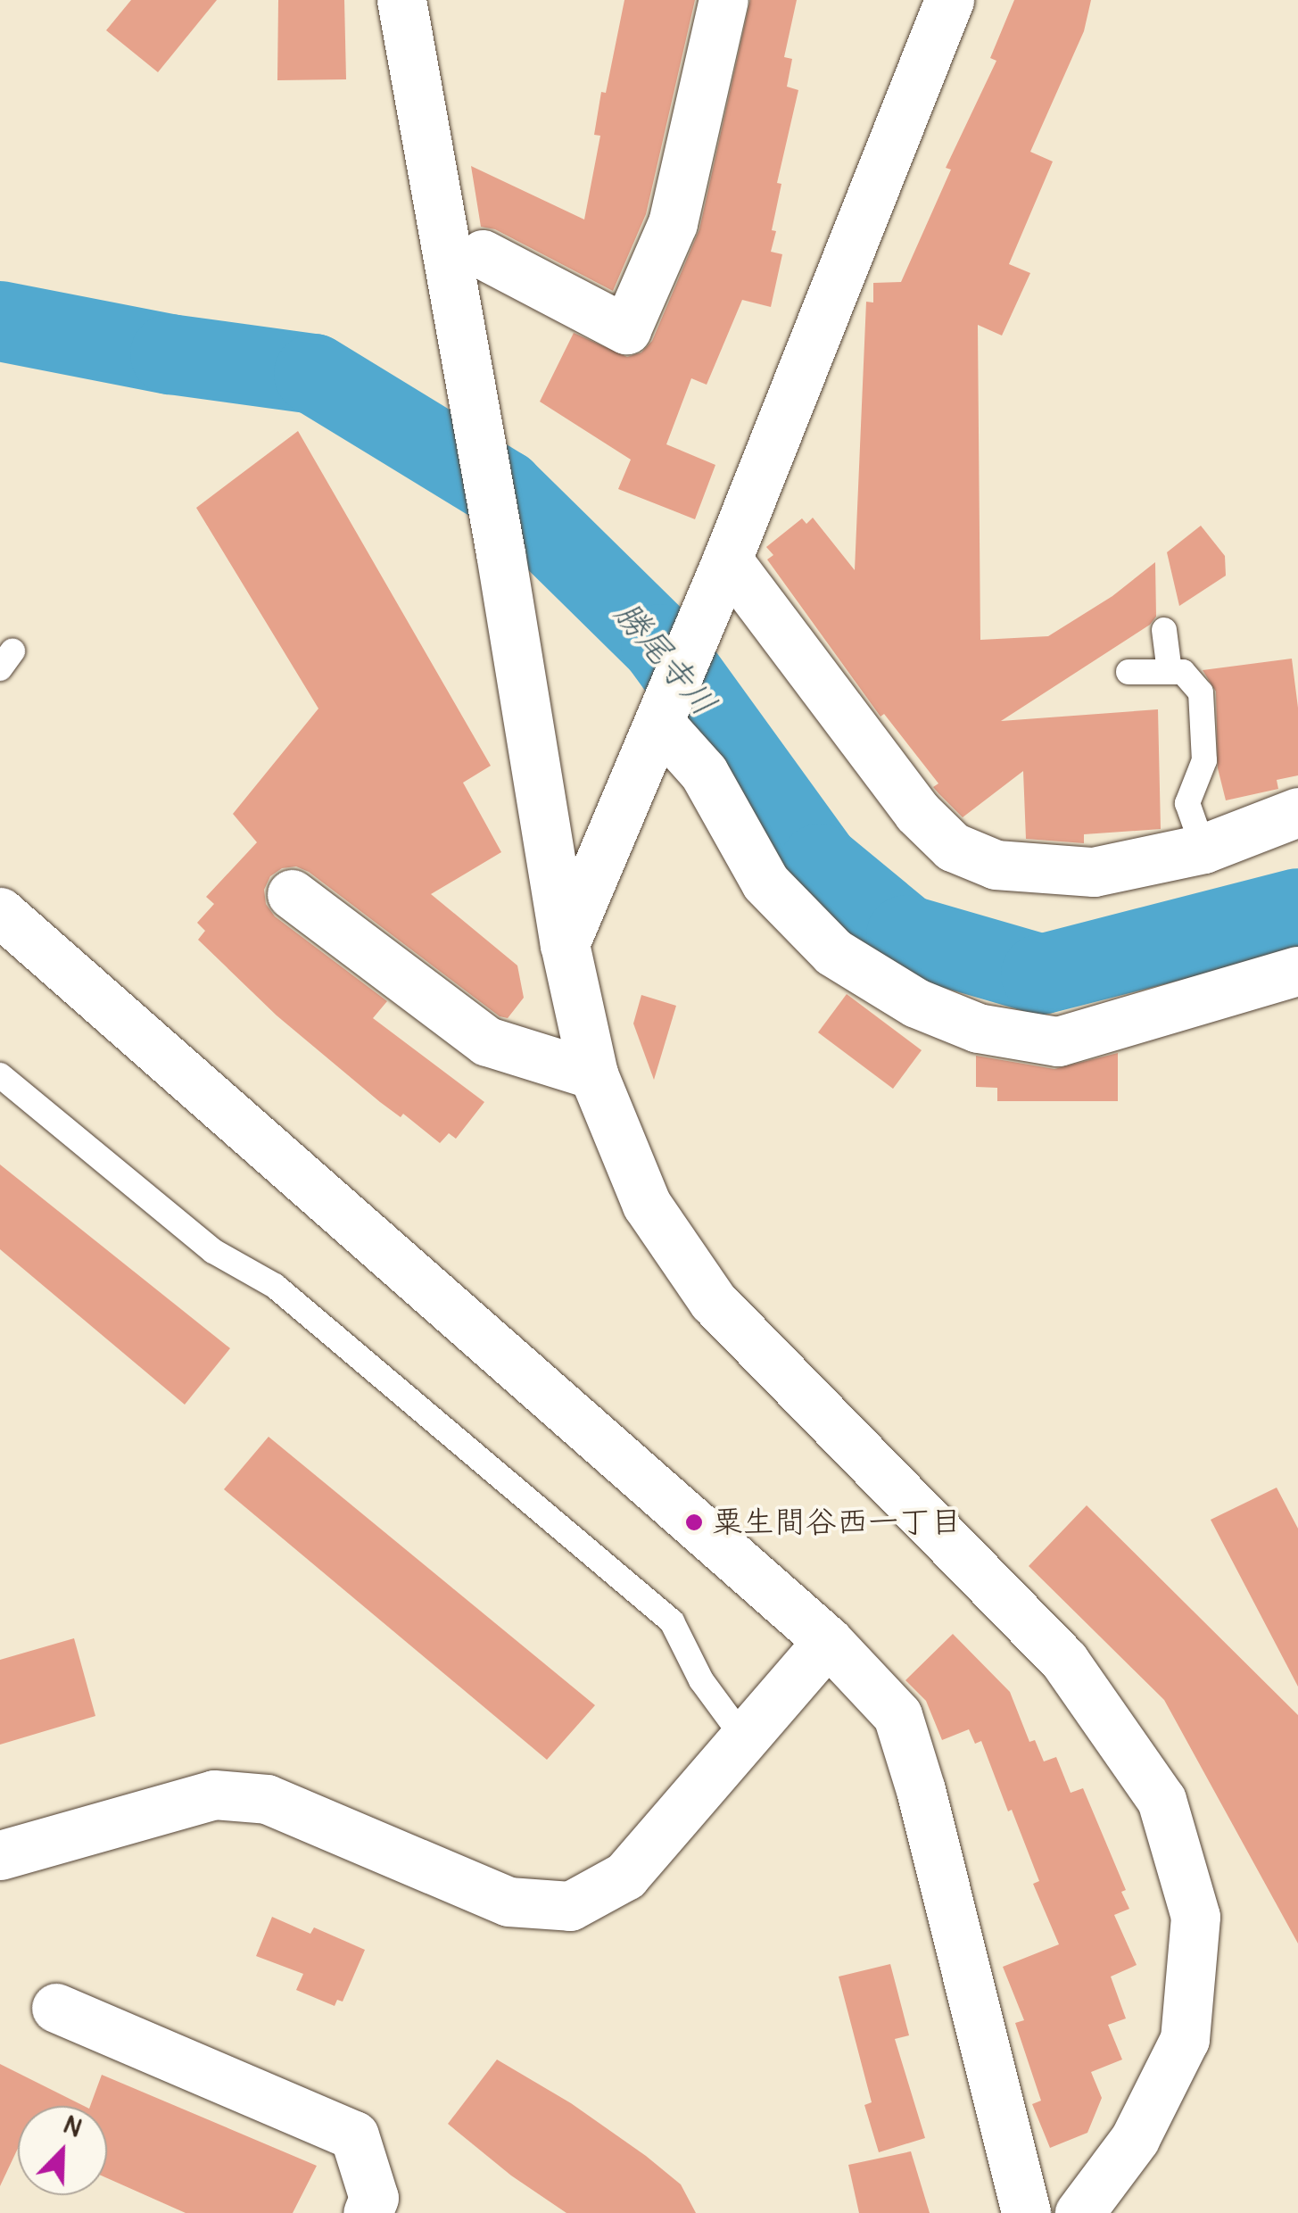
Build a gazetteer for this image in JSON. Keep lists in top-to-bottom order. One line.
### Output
{"water":["勝尾寺川"],"places":["粟生間谷西一丁目"],"north":"top right"}
